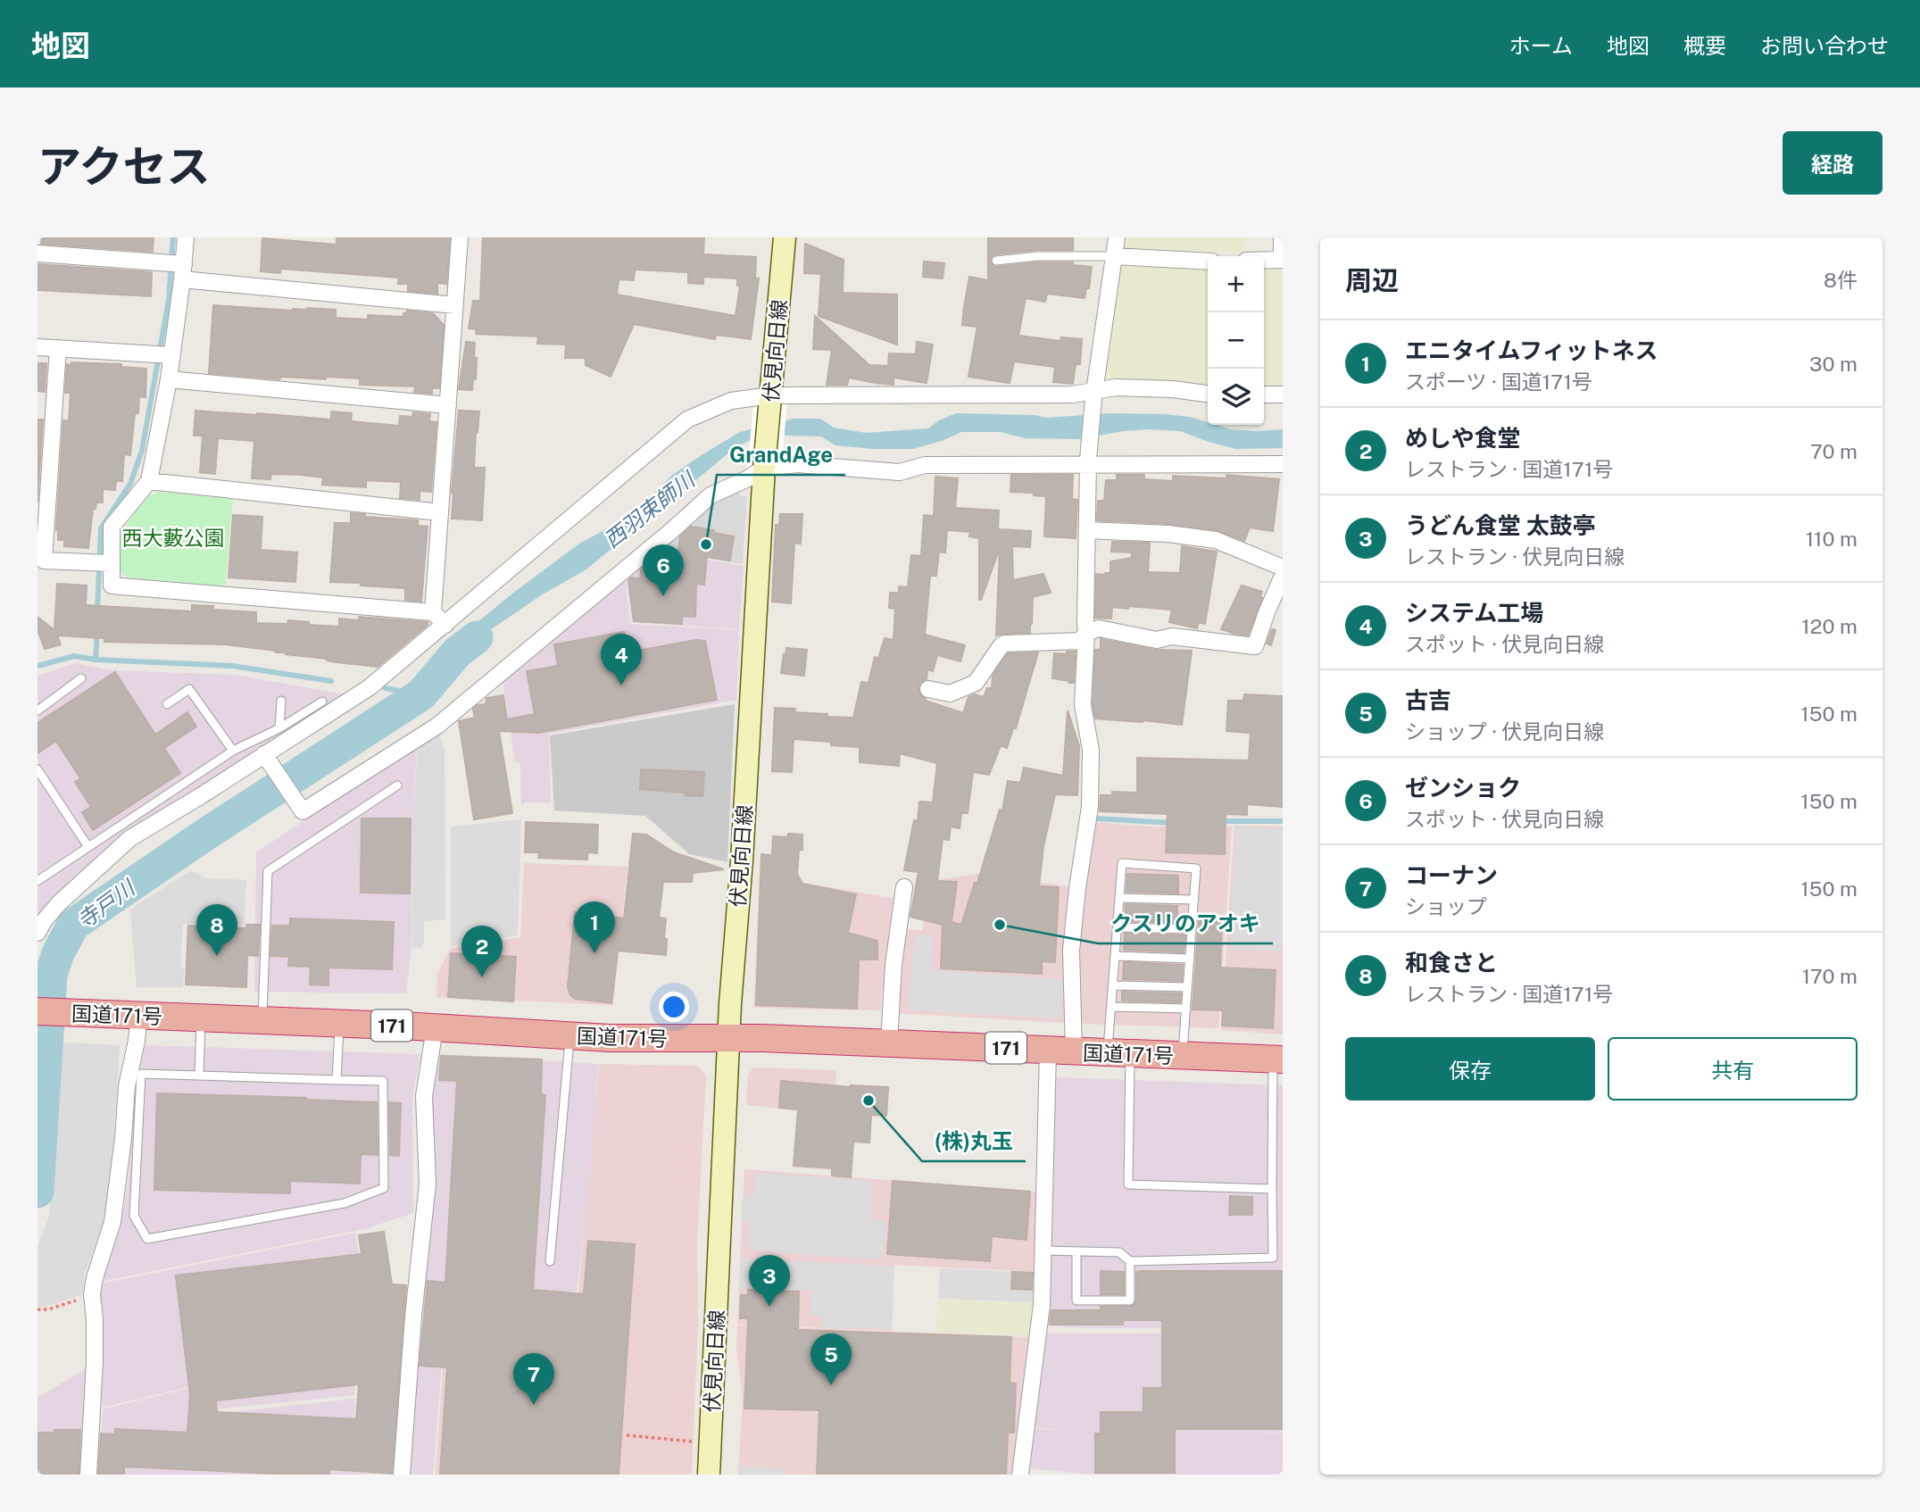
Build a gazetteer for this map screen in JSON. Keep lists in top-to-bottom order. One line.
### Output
{"streets":{"highway":["国道171号","171"],"main road":["伏見向日線"]},"crossings":[["伏見向日線","国道171号"]],"water":["西羽束師川","寺戸川"],"parks":["西大藪公園"],"places":["GrandAge","クスリのアオキ","(株)丸玉"],"page":{"header":"地図","nav":["ホーム","地図","概要","お問い合わせ"],"title":"アクセス","buttons":["経路",["保存","共有"]],"heading":["周辺","8件"],"map_buttons":["+","−"],"list":[{"mark":"1","name":"エニタイムフィットネス","note":"スポーツ · 国道171号","value":"30 m"},{"mark":"2","name":"めしや食堂","note":"レストラン · 国道171号","value":"70 m"},{"mark":"3","name":"うどん食堂 太鼓亭","note":"レストラン · 伏見向日線","value":"110 m"},{"mark":"4","name":"システム工場","note":"スポット · 伏見向日線","value":"120 m"},{"mark":"5","name":"古吉","note":"ショップ · 伏見向日線","value":"150 m"},{"mark":"6","name":"ゼンショク","note":"スポット · 伏見向日線","value":"150 m"},{"mark":"7","name":"コーナン","note":"ショップ","value":"150 m"},{"mark":"8","name":"和食さと","note":"レストラン · 国道171号","value":"170 m"}],"pins":["6","4","1","8","2","3","5","7"]}}
